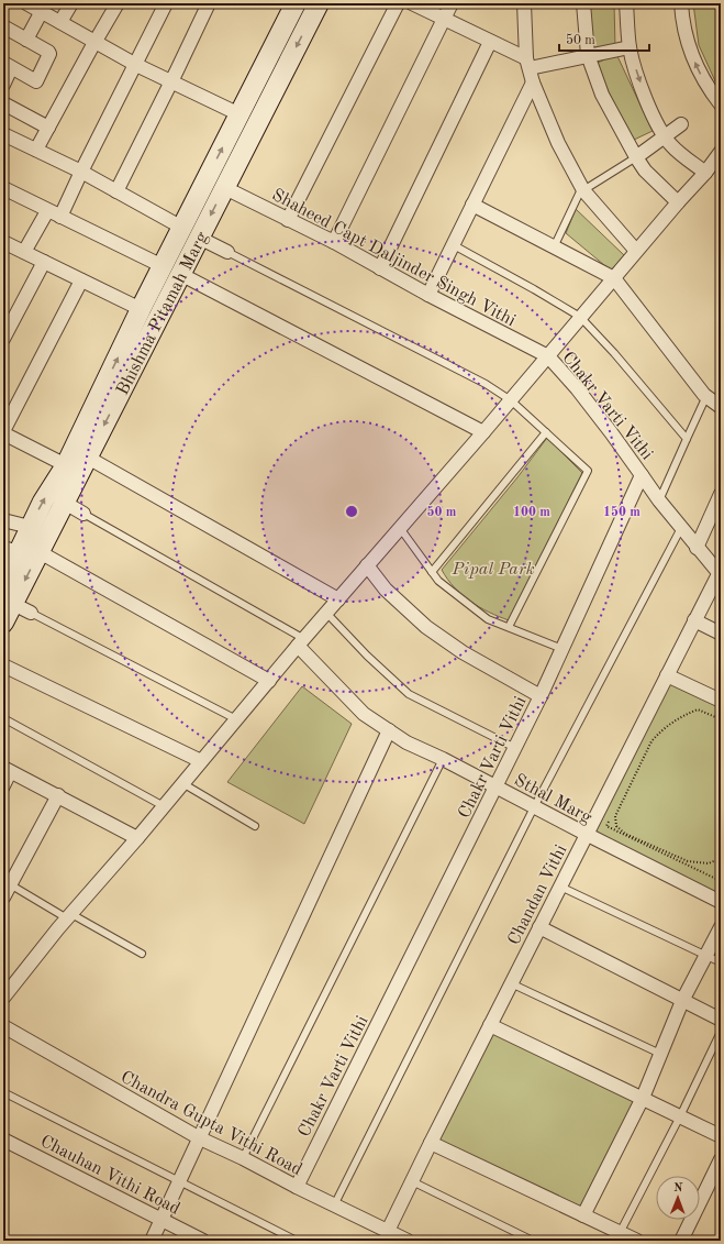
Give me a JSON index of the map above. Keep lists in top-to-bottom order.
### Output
{
  "streets": {
    "main road": ["Bhishma Pitamah Marg"],
    "street": [
      "Shaheed Capt Daljinder Singh Vithi",
      "Chakr Varti Vithi",
      "Sthal Marg",
      "Chandan Vithi",
      "Chandra Gupta Vithi Road",
      "Chauhan Vithi Road"
    ]
  },
  "crossings": [
    ["Shaheed Capt Daljinder Singh Vithi", "Bhishma Pitamah Marg"],
    ["Shaheed Capt Daljinder Singh Vithi", "Chakr Varti Vithi"],
    ["Chakr Varti Vithi", "Sthal Marg"],
    ["Chakr Varti Vithi", "Chandra Gupta Vithi Road"],
    ["Sthal Marg", "Chandan Vithi"],
    ["Chandan Vithi", "Chandra Gupta Vithi Road"]
  ],
  "parks": ["Pipal Park"],
  "scale_bar": "50 m",
  "north": "top",
  "rings": ["50 m", "100 m", "150 m"]
}
